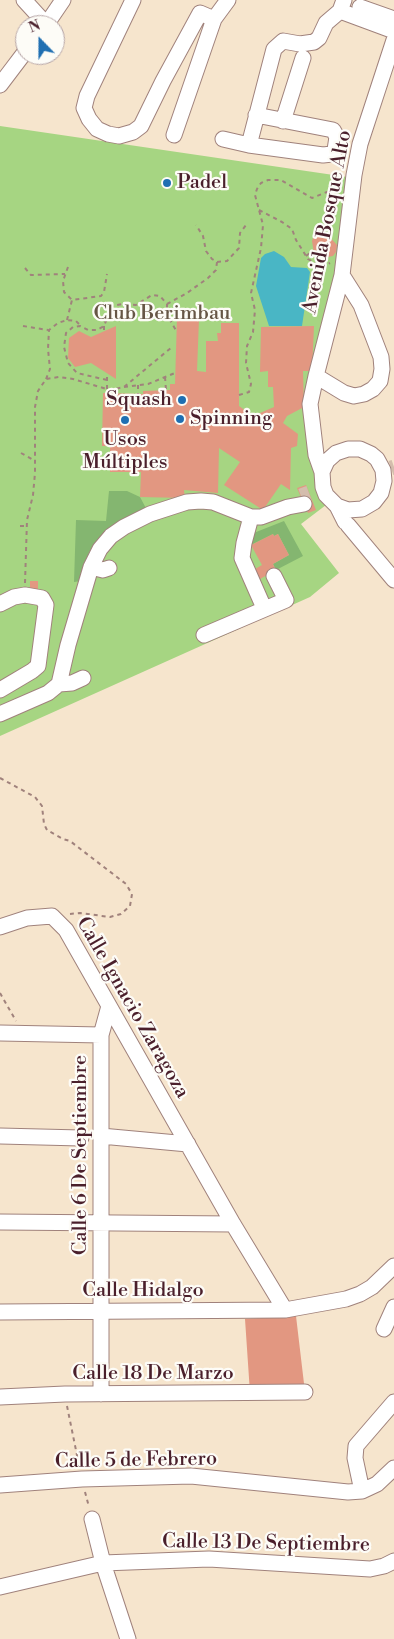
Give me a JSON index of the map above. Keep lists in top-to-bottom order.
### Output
{
  "streets": {
    "street": [
      "Avenida Bosque Alto",
      "Calle Ignacio Zaragoza",
      "Calle 6 De Septiembre",
      "Calle Hidalgo",
      "Calle 18 De Marzo",
      "Calle 5 de Febrero",
      "Calle 13 De Septiembre"
    ]
  },
  "crossings": [
    ["Calle Ignacio Zaragoza", "Calle 6 De Septiembre"],
    ["Calle Ignacio Zaragoza", "Calle Hidalgo"],
    ["Calle 6 De Septiembre", "Calle Hidalgo"],
    ["Calle 6 De Septiembre", "Calle 18 De Marzo"]
  ],
  "parks": ["Club Berimbau"],
  "places": [
    "Padel",
    "Squash",
    "Spinning",
    "Usos Múltiples"
  ],
  "north": "top"
}
